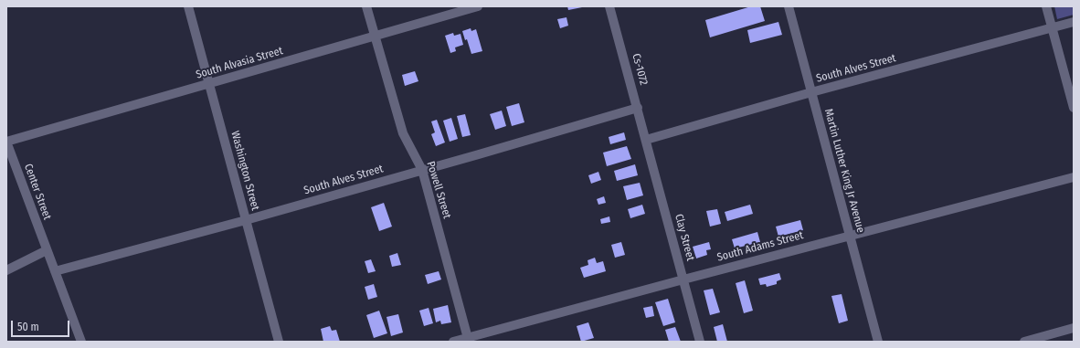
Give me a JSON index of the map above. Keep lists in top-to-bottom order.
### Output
{
  "streets": {
    "street": [
      "South Alvasia Street",
      "South Alves Street",
      "Cs-1072",
      "Washington Street",
      "Martin Luther King Jr Avenue",
      "Powell Street",
      "Center Street",
      "Clay Street",
      "South Adams Street"
    ]
  },
  "crossings": [
    ["South Alvasia Street", "Washington Street"],
    ["South Alvasia Street", "Powell Street"],
    ["South Alvasia Street", "Center Street"],
    ["South Alves Street", "Cs-1072"],
    ["South Alves Street", "Washington Street"],
    ["South Alves Street", "Martin Luther King Jr Avenue"],
    ["South Alves Street", "Powell Street"],
    ["South Alves Street", "Center Street"],
    ["South Alves Street", "Clay Street"],
    ["Cs-1072", "Clay Street"],
    ["Martin Luther King Jr Avenue", "South Adams Street"],
    ["Powell Street", "South Adams Street"],
    ["Clay Street", "South Adams Street"]
  ],
  "scale_bar": "50 m"
}
